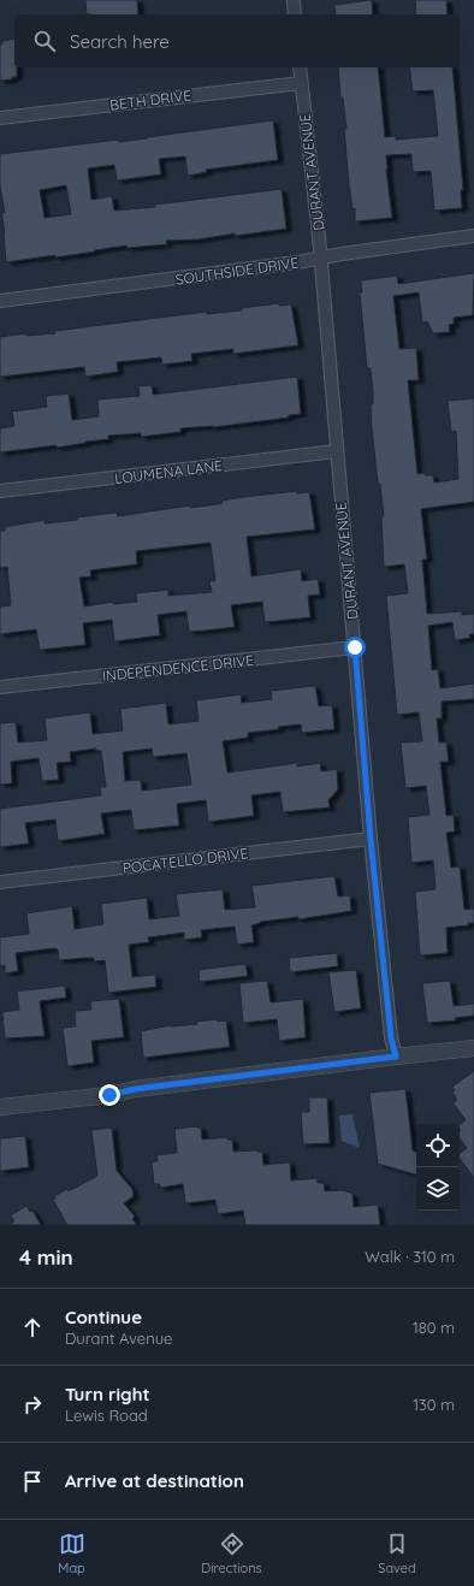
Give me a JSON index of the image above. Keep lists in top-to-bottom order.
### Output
{
  "streets": {
    "street": [
      "BETH DRIVE",
      "DURANT AVENUE",
      "SOUTHSIDE DRIVE",
      "LOUMENA LANE",
      "INDEPENDENCE DRIVE",
      "POCATELLO DRIVE"
    ]
  },
  "crossings": [
    ["BETH DRIVE", "DURANT AVENUE"],
    ["DURANT AVENUE", "SOUTHSIDE DRIVE"],
    ["DURANT AVENUE", "LOUMENA LANE"],
    ["DURANT AVENUE", "INDEPENDENCE DRIVE"],
    ["DURANT AVENUE", "POCATELLO DRIVE"]
  ],
  "page": {
    "search": "Search here",
    "heading": ["4 min", "Walk · 310 m"],
    "list": [
      ["Continue", "Durant Avenue", "180 m"],
      ["Turn right", "Lewis Road", "130 m"],
      "Arrive at destination"
    ],
    "nav": ["Map", "Directions", "Saved"]
  }
}
